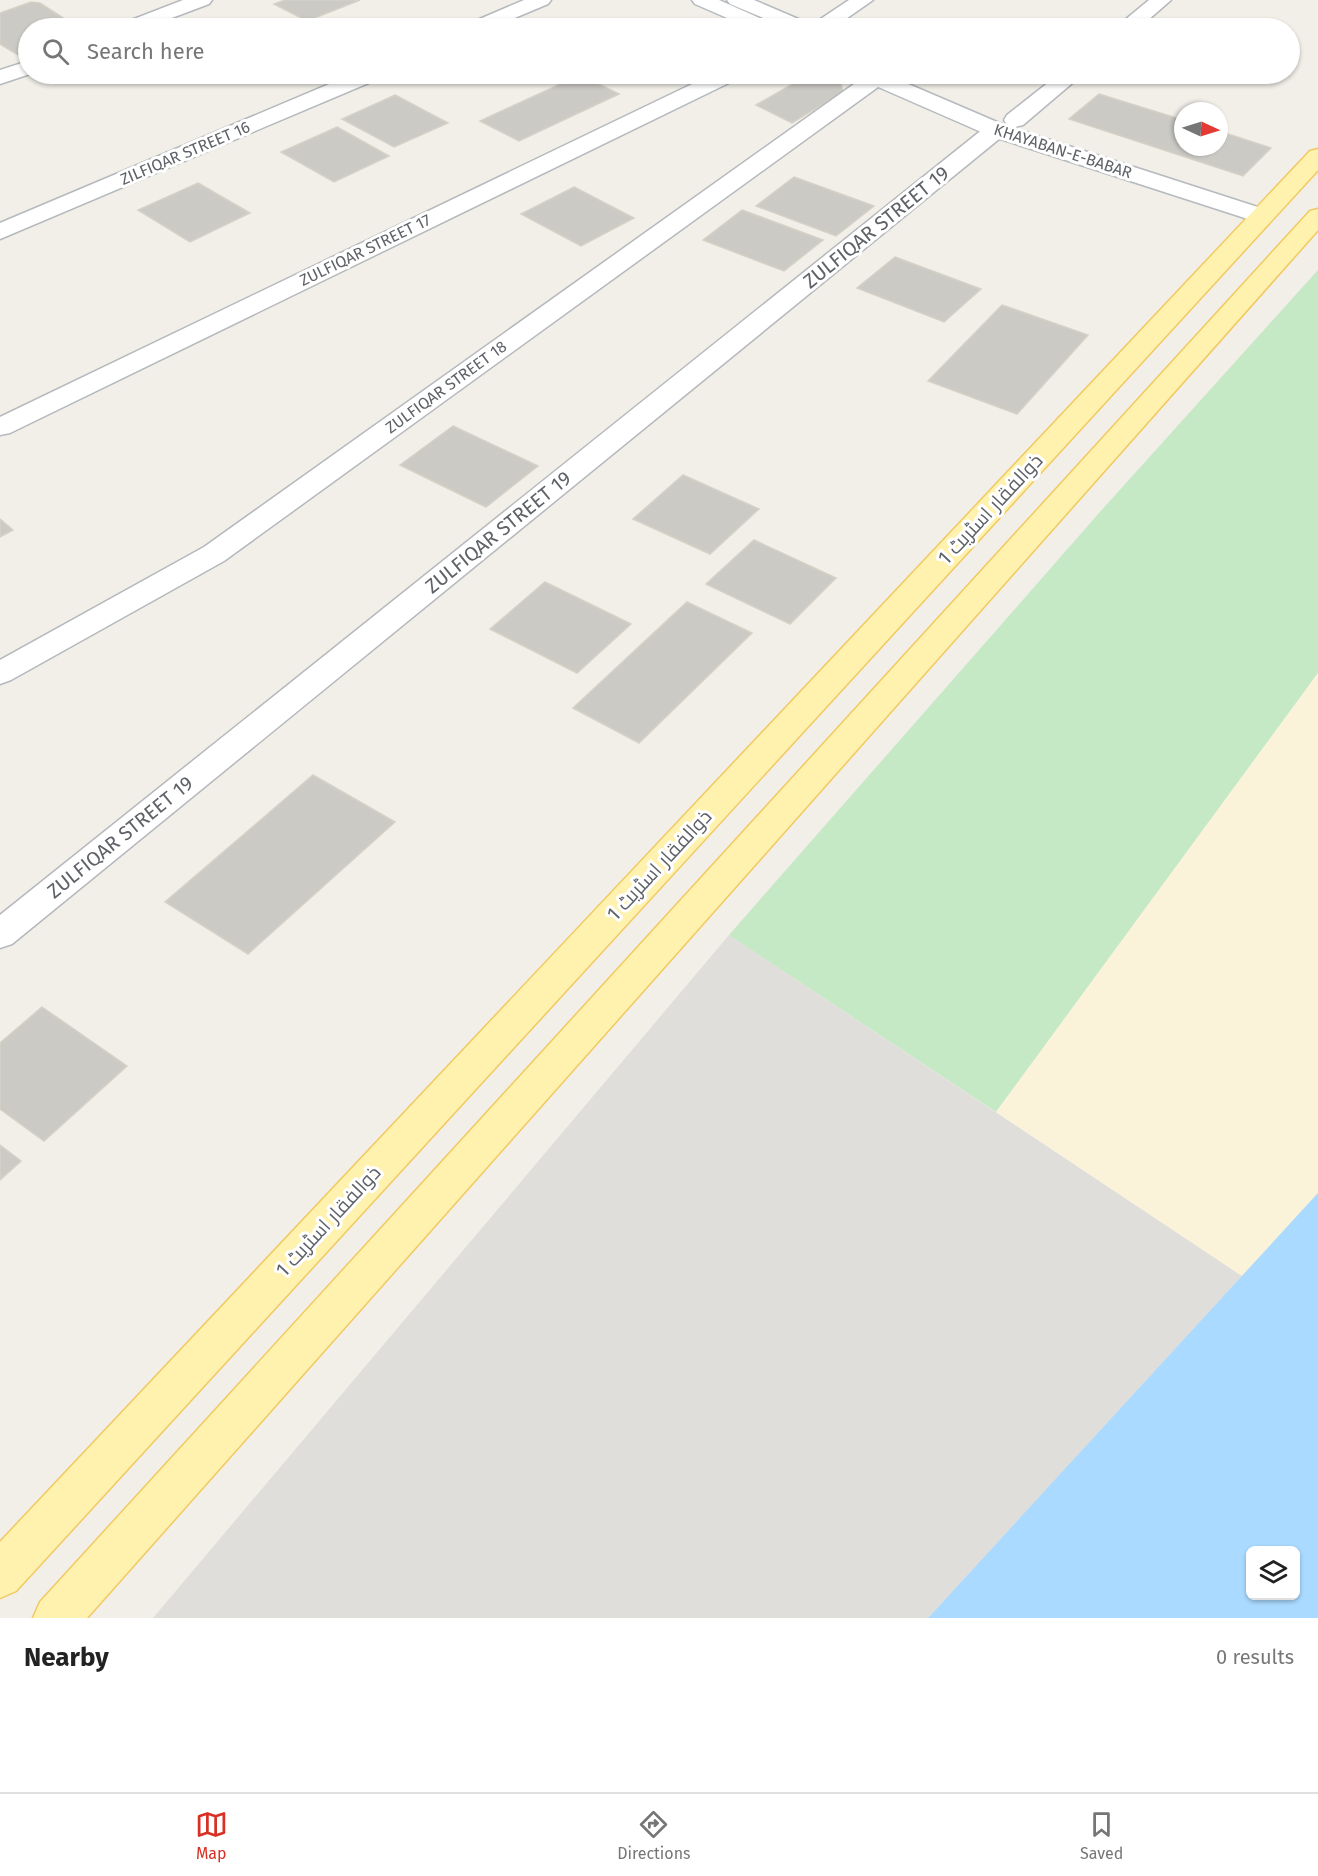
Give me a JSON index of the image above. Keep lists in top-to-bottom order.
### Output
{
  "streets": {
    "main road": ["ذوالفقار اسٹریٹ 1"],
    "street": [
      "KHAYABAN-E-BABAR",
      "ZILFIQAR STREET 16",
      "ZULFIQAR STREET 19",
      "ZULFIQAR STREET 17",
      "ZULFIQAR STREET 18"
    ]
  },
  "crossings": [
    ["KHAYABAN-E-BABAR", "ZULFIQAR STREET 19"],
    ["KHAYABAN-E-BABAR", "ذوالفقار اسٹریٹ 1"]
  ],
  "north": "right",
  "page": {
    "search": "Search here",
    "heading": ["Nearby", "0 results"],
    "nav": ["Map", "Directions", "Saved"]
  }
}
